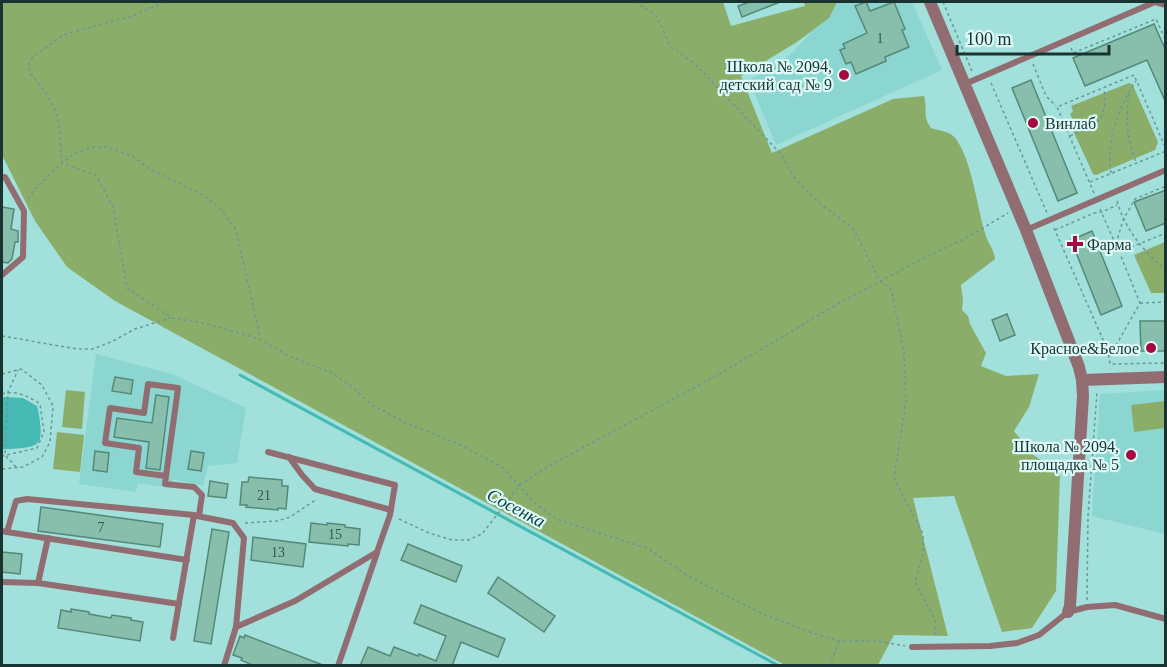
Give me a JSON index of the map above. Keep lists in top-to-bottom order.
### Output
{
  "water": ["Сосенка"],
  "places": {
    "other": [
      "Школа № 2094, детский сад № 9",
      "Винлаб",
      "Красное&Белое",
      "Школа № 2094, площадка № 5"
    ],
    "health": ["Фарма"]
  },
  "house_numbers": [
    "1",
    "21",
    "7",
    "15",
    "13"
  ],
  "scale_bar": "100 m"
}
